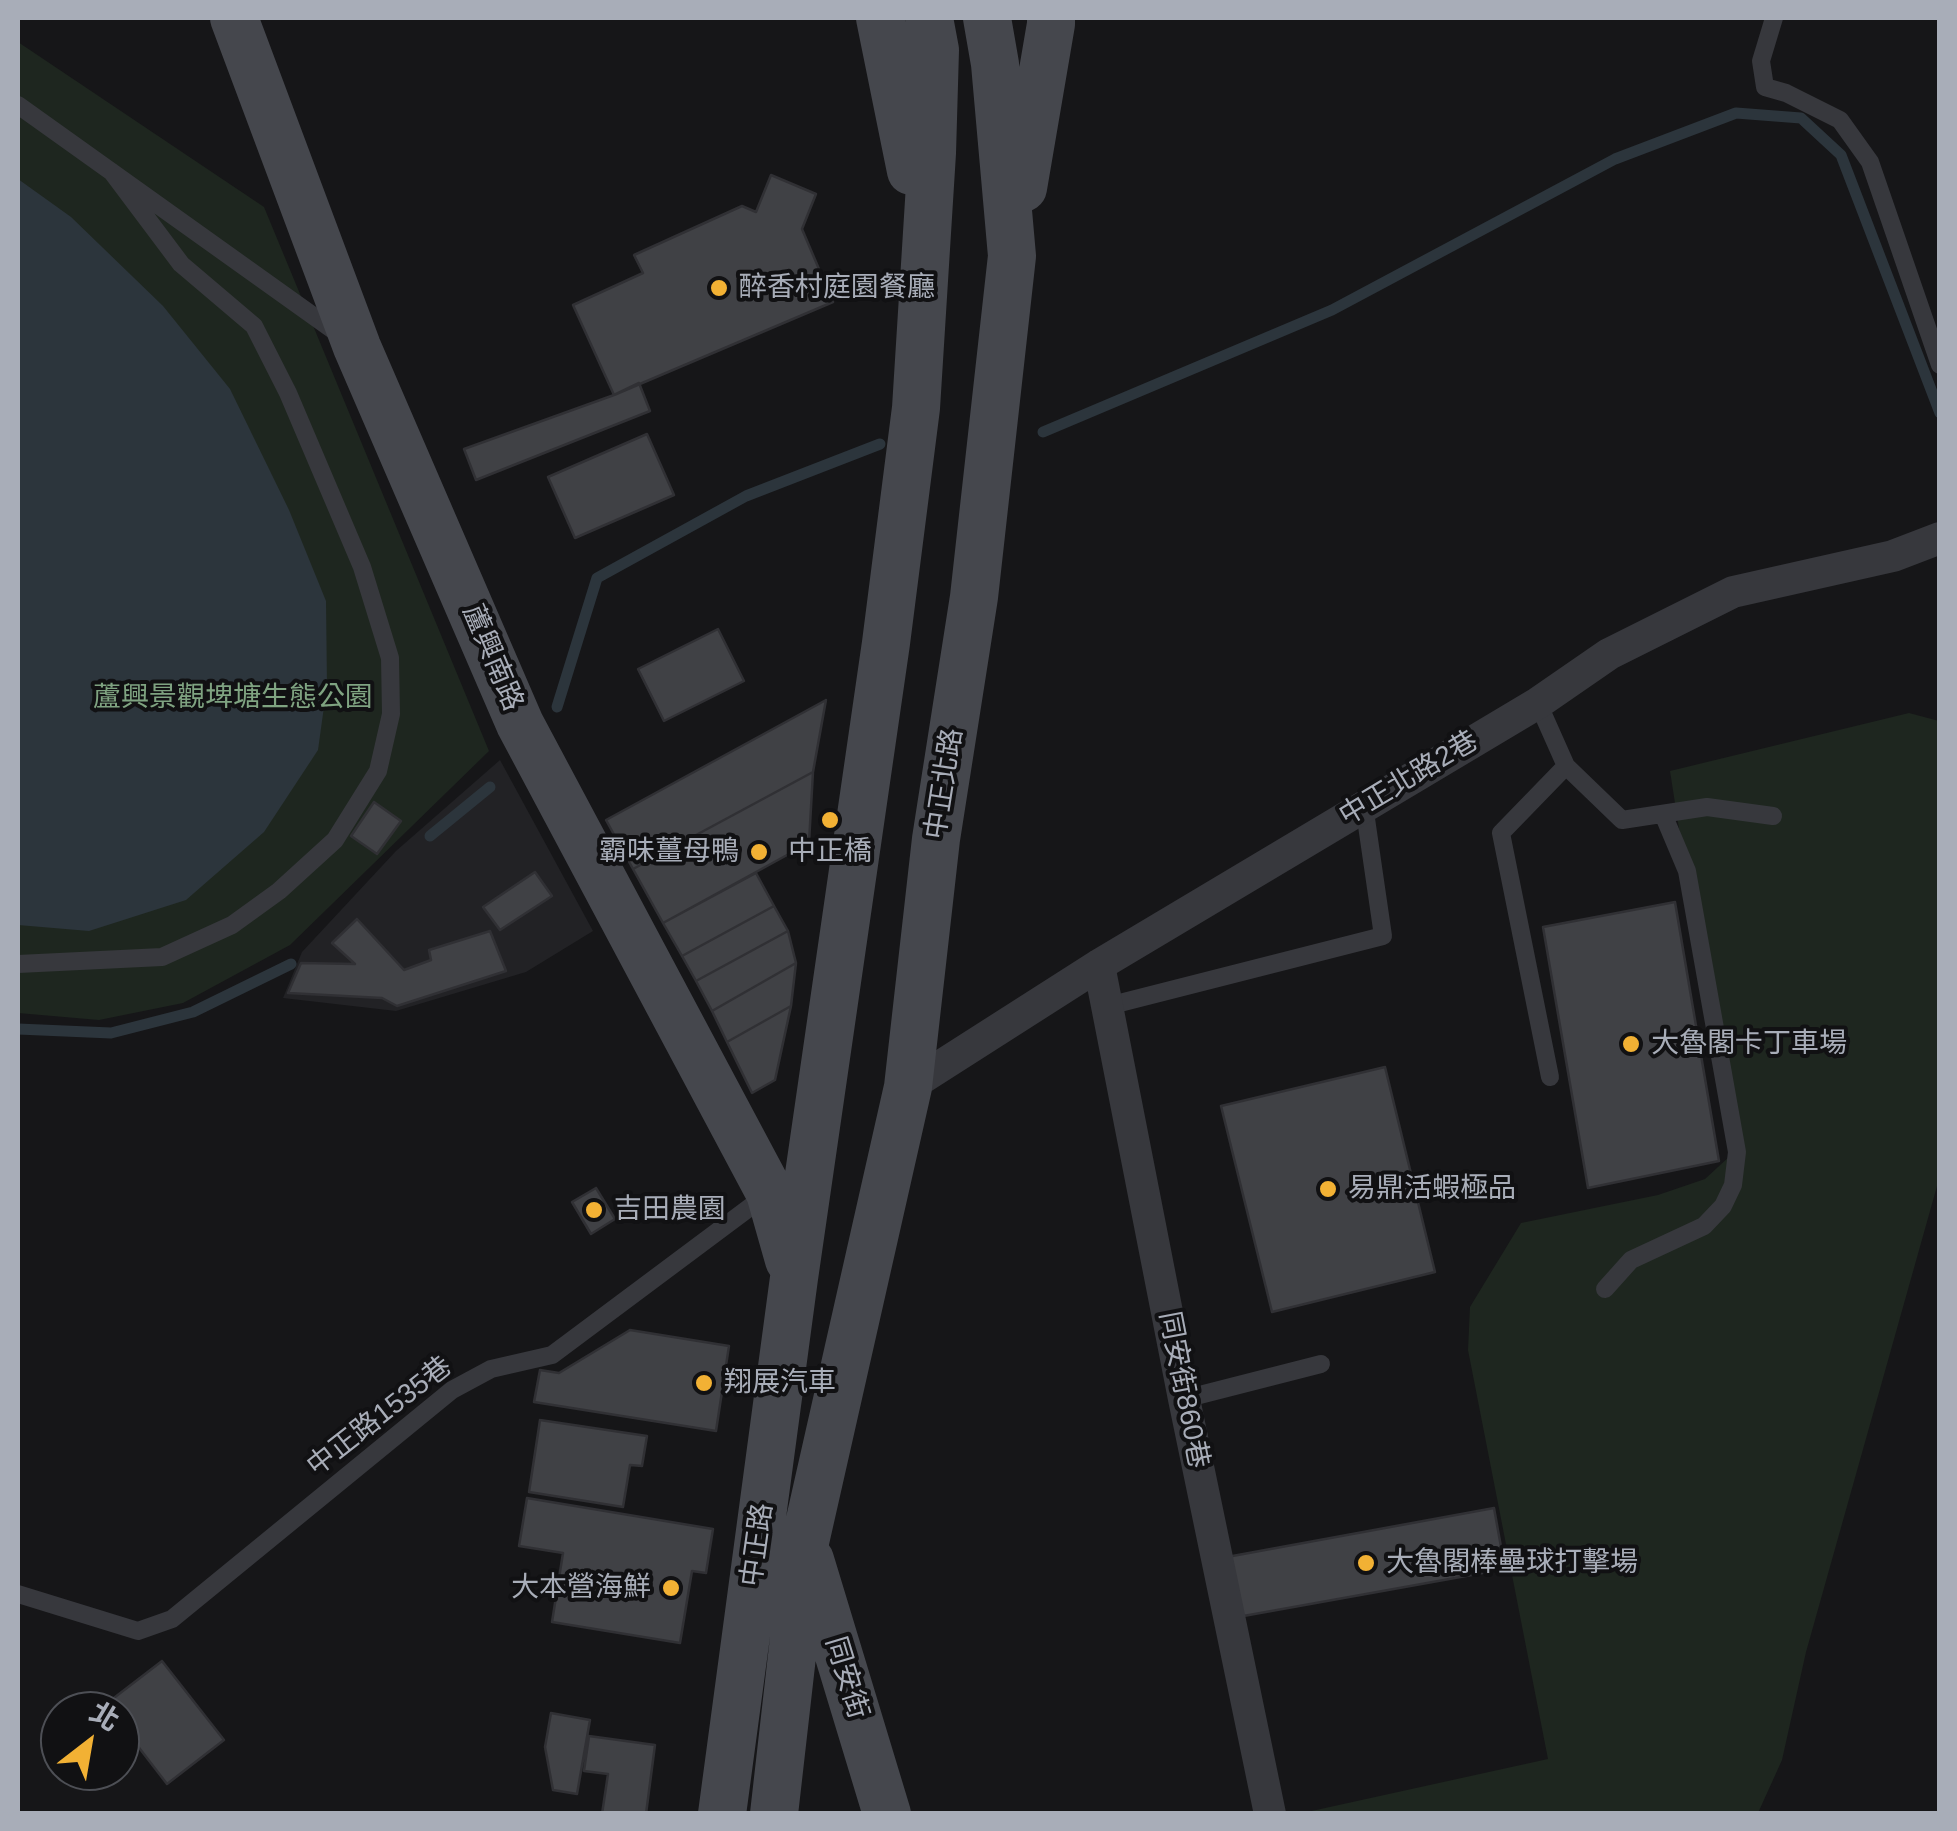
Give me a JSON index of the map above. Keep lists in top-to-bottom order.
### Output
{
  "streets": {
    "street": [
      "蘆興南路",
      "中正北路2巷",
      "中正北路",
      "同安街860巷",
      "中正路",
      "同安街"
    ],
    "lane": ["中正路1535巷"]
  },
  "crossings": [
    ["蘆興南路", "中正路1535巷"],
    ["蘆興南路", "中正路"],
    ["中正北路2巷", "中正北路"],
    ["中正北路2巷", "同安街860巷"],
    ["中正北路", "中正路"],
    ["中正北路", "同安街"],
    ["中正路", "同安街"]
  ],
  "parks": ["蘆興景觀埤塘生態公園"],
  "places": [
    "醉香村庭園餐廳",
    "中正橋",
    "霸味薑母鴨",
    "大魯閣卡丁車場",
    "易鼎活蝦極品",
    "吉田農園",
    "翔展汽車",
    "大魯閣棒壘球打擊場",
    "大本營海鮮"
  ],
  "north": "top right"
}
